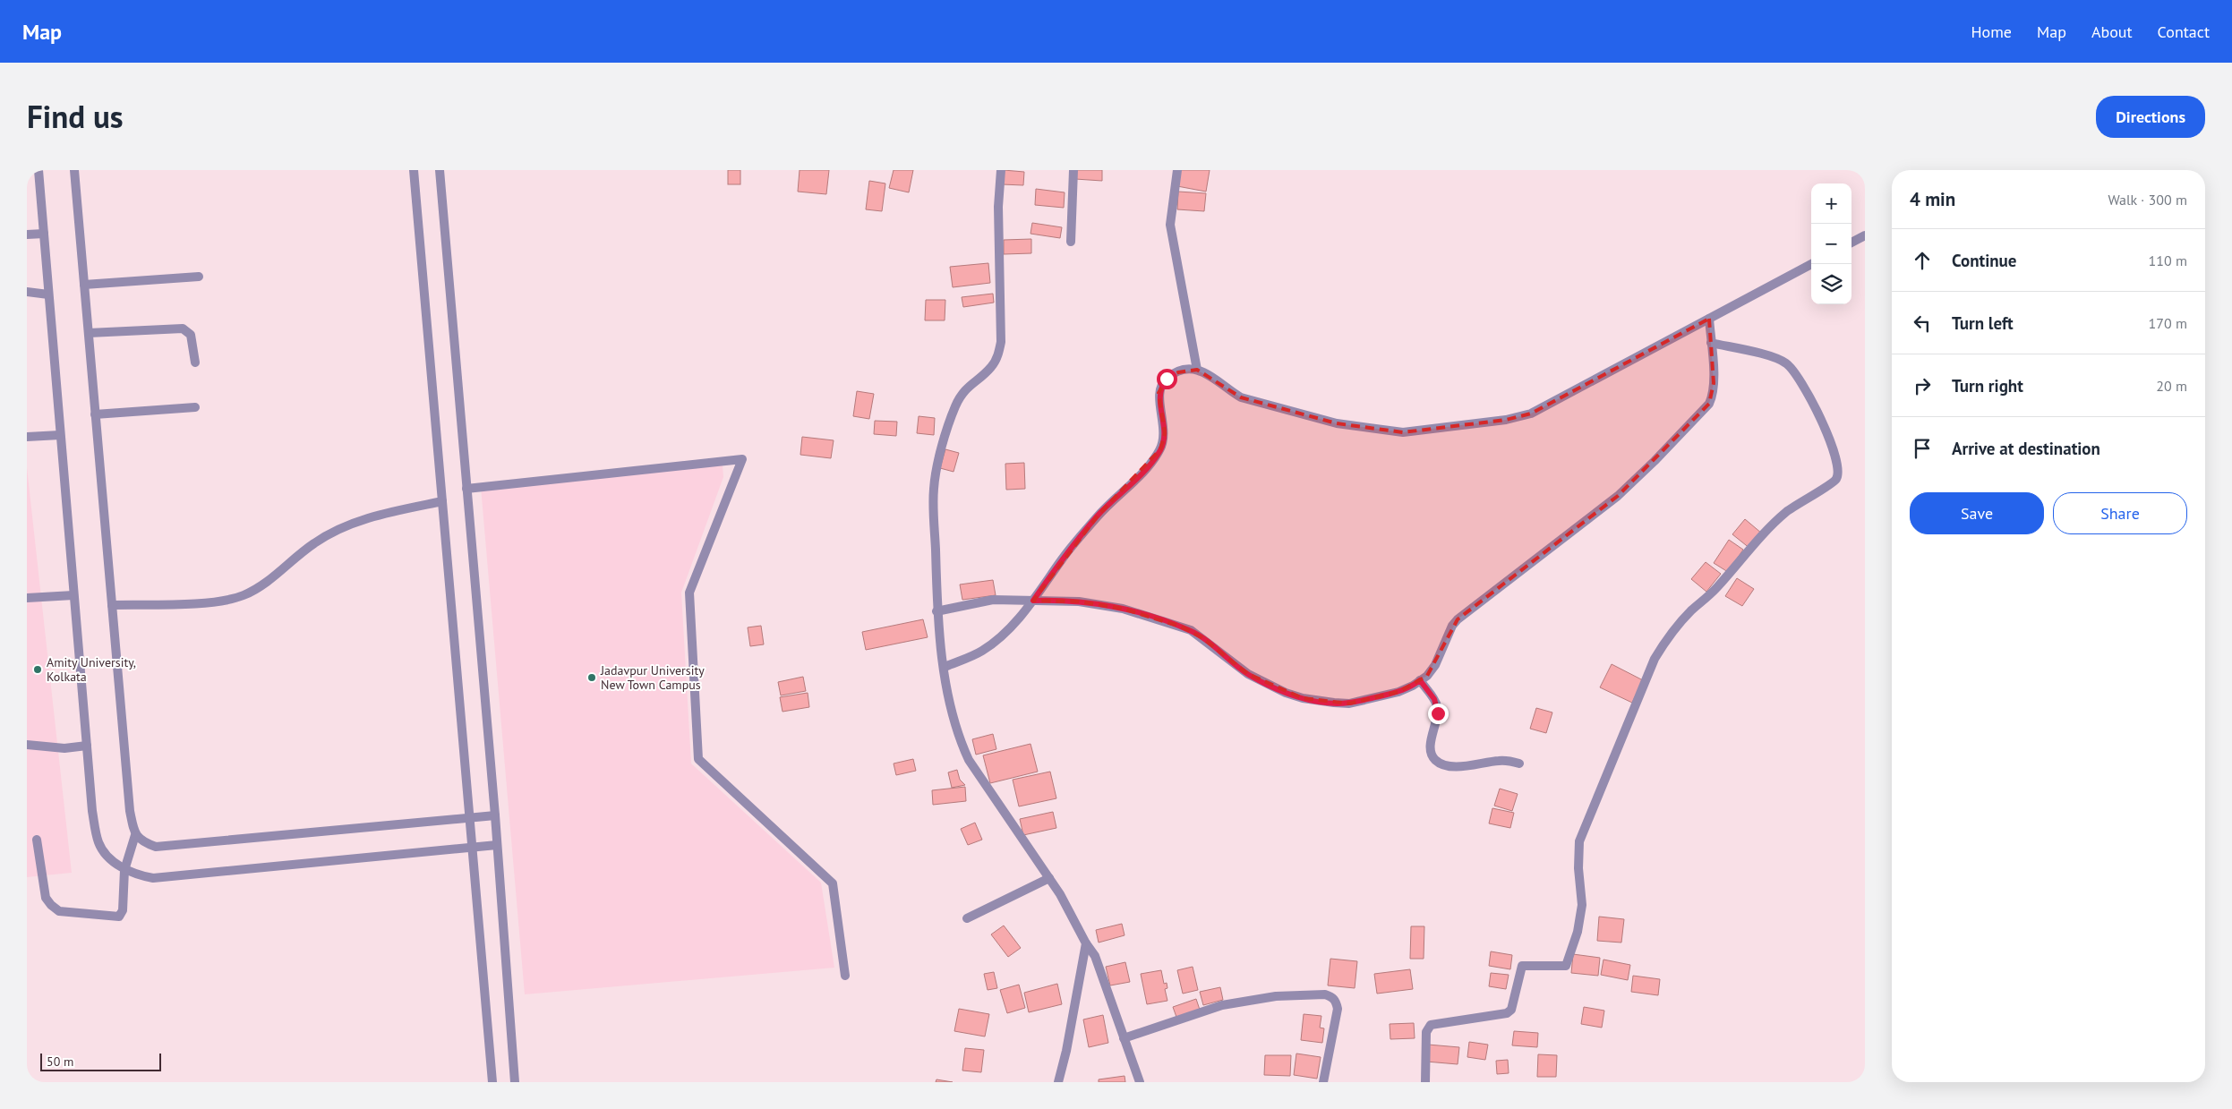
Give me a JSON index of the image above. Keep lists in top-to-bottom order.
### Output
{
  "places": ["Amity University, Kolkata", "Jadavpur University New Town Campus"],
  "scale_bar": "50 m",
  "page": {
    "header": "Map",
    "nav": [
      "Home",
      "Map",
      "About",
      "Contact"
    ],
    "title": "Find us",
    "buttons": [
      "Directions",
      ["Save", "Share"]
    ],
    "heading": ["4 min", "Walk · 300 m"],
    "map_buttons": ["+", "−"],
    "list": [
      ["Continue", "110 m"],
      ["Turn left", "170 m"],
      ["Turn right", "20 m"],
      "Arrive at destination"
    ],
    "scale": "50 m"
  }
}
